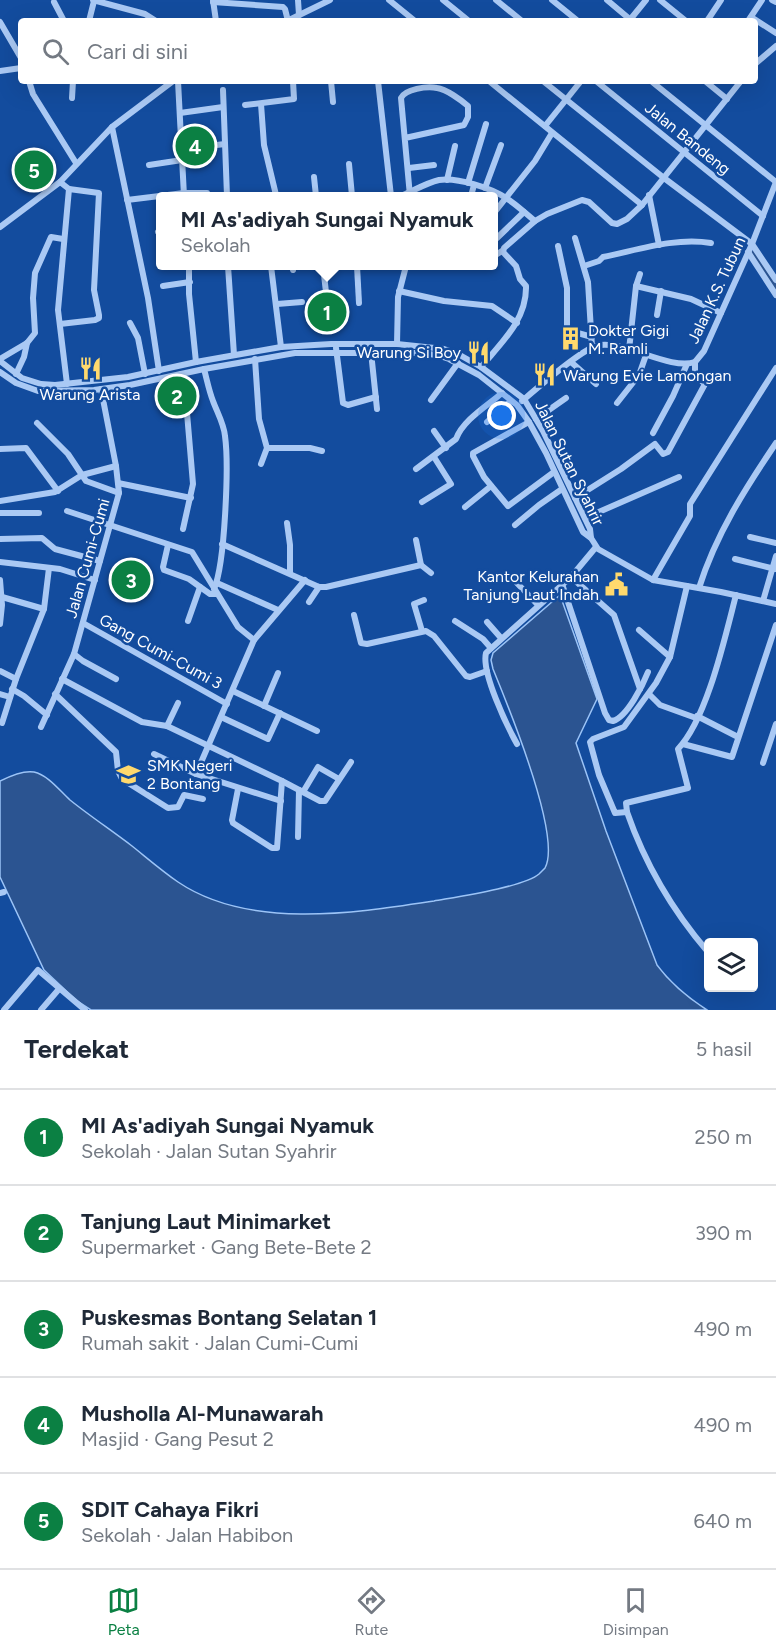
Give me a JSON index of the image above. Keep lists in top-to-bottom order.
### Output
{
  "streets": {
    "street": [
      "Jalan Bandeng",
      "Jalan K.S. Tubun",
      "Jalan Sutan Syahrir",
      "Jalan Cumi-Cumi",
      "Gang Cumi-Cumi 3"
    ]
  },
  "crossings": [
    ["Jalan Bandeng", "Jalan K.S. Tubun"],
    ["Jalan Sutan Syahrir", "Jalan Cumi-Cumi"],
    ["Jalan Cumi-Cumi", "Gang Cumi-Cumi 3"]
  ],
  "places": {
    "building": ["Dokter Gigi M. Ramli"],
    "restaurant": ["Warung Si Boy", "Warung Arista", "Warung Evie Lamongan"],
    "public building": ["Kantor Kelurahan Tanjung Laut Indah"],
    "school or university": ["SMK Negeri 2 Bontang"]
  },
  "page": {
    "search": "Cari di sini",
    "pins": [
      "4",
      "5",
      "1",
      "2",
      "3"
    ],
    "popup": ["MI As'adiyah Sungai Nyamuk", "Sekolah"],
    "heading": ["Terdekat", "5 hasil"],
    "list": [
      {
        "mark": "1",
        "name": "MI As'adiyah Sungai Nyamuk",
        "note": "Sekolah · Jalan Sutan Syahrir",
        "value": "250 m"
      },
      {
        "mark": "2",
        "name": "Tanjung Laut Minimarket",
        "note": "Supermarket · Gang Bete-Bete 2",
        "value": "390 m"
      },
      {
        "mark": "3",
        "name": "Puskesmas Bontang Selatan 1",
        "note": "Rumah sakit · Jalan Cumi-Cumi",
        "value": "490 m"
      },
      {
        "mark": "4",
        "name": "Musholla Al-Munawarah",
        "note": "Masjid · Gang Pesut 2",
        "value": "490 m"
      },
      {
        "mark": "5",
        "name": "SDIT Cahaya Fikri",
        "note": "Sekolah · Jalan Habibon",
        "value": "640 m"
      }
    ],
    "nav": ["Peta", "Rute", "Disimpan"]
  }
}
